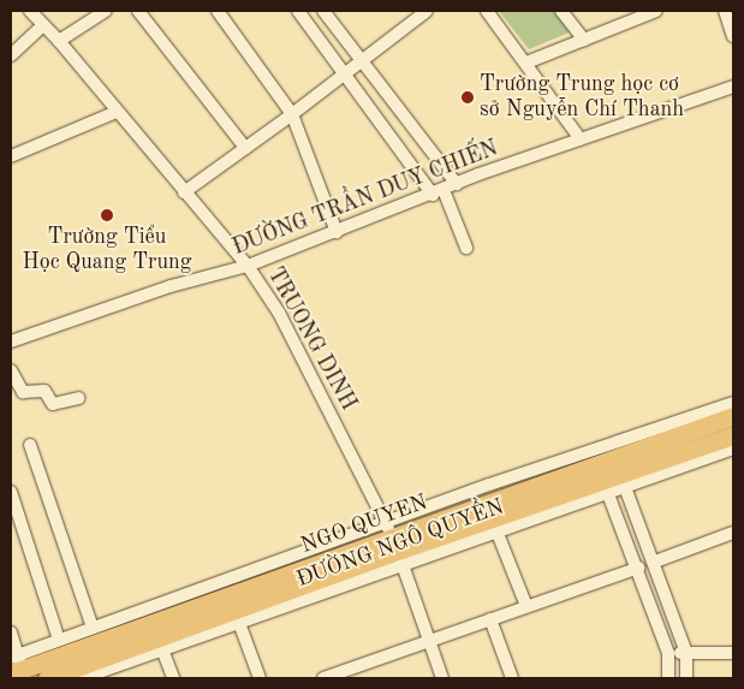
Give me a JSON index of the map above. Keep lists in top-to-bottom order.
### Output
{
  "streets": {
    "highway": ["NGO QUYEN"],
    "street": ["ĐƯỜNG TRẦN DUY CHIẾN", "TRUONG DINH", "ĐƯỜNG NGÔ QUYỀN"]
  },
  "crossings": [
    ["ĐƯỜNG TRẦN DUY CHIẾN", "TRUONG DINH"],
    ["TRUONG DINH", "NGO QUYEN"],
    ["TRUONG DINH", "ĐƯỜNG NGÔ QUYỀN"],
    ["NGO QUYEN", "ĐƯỜNG NGÔ QUYỀN"]
  ],
  "places": ["Trường Trung học cơ sở Nguyễn Chí Thanh", "Trường Tiểu Học Quang Trung"]
}
